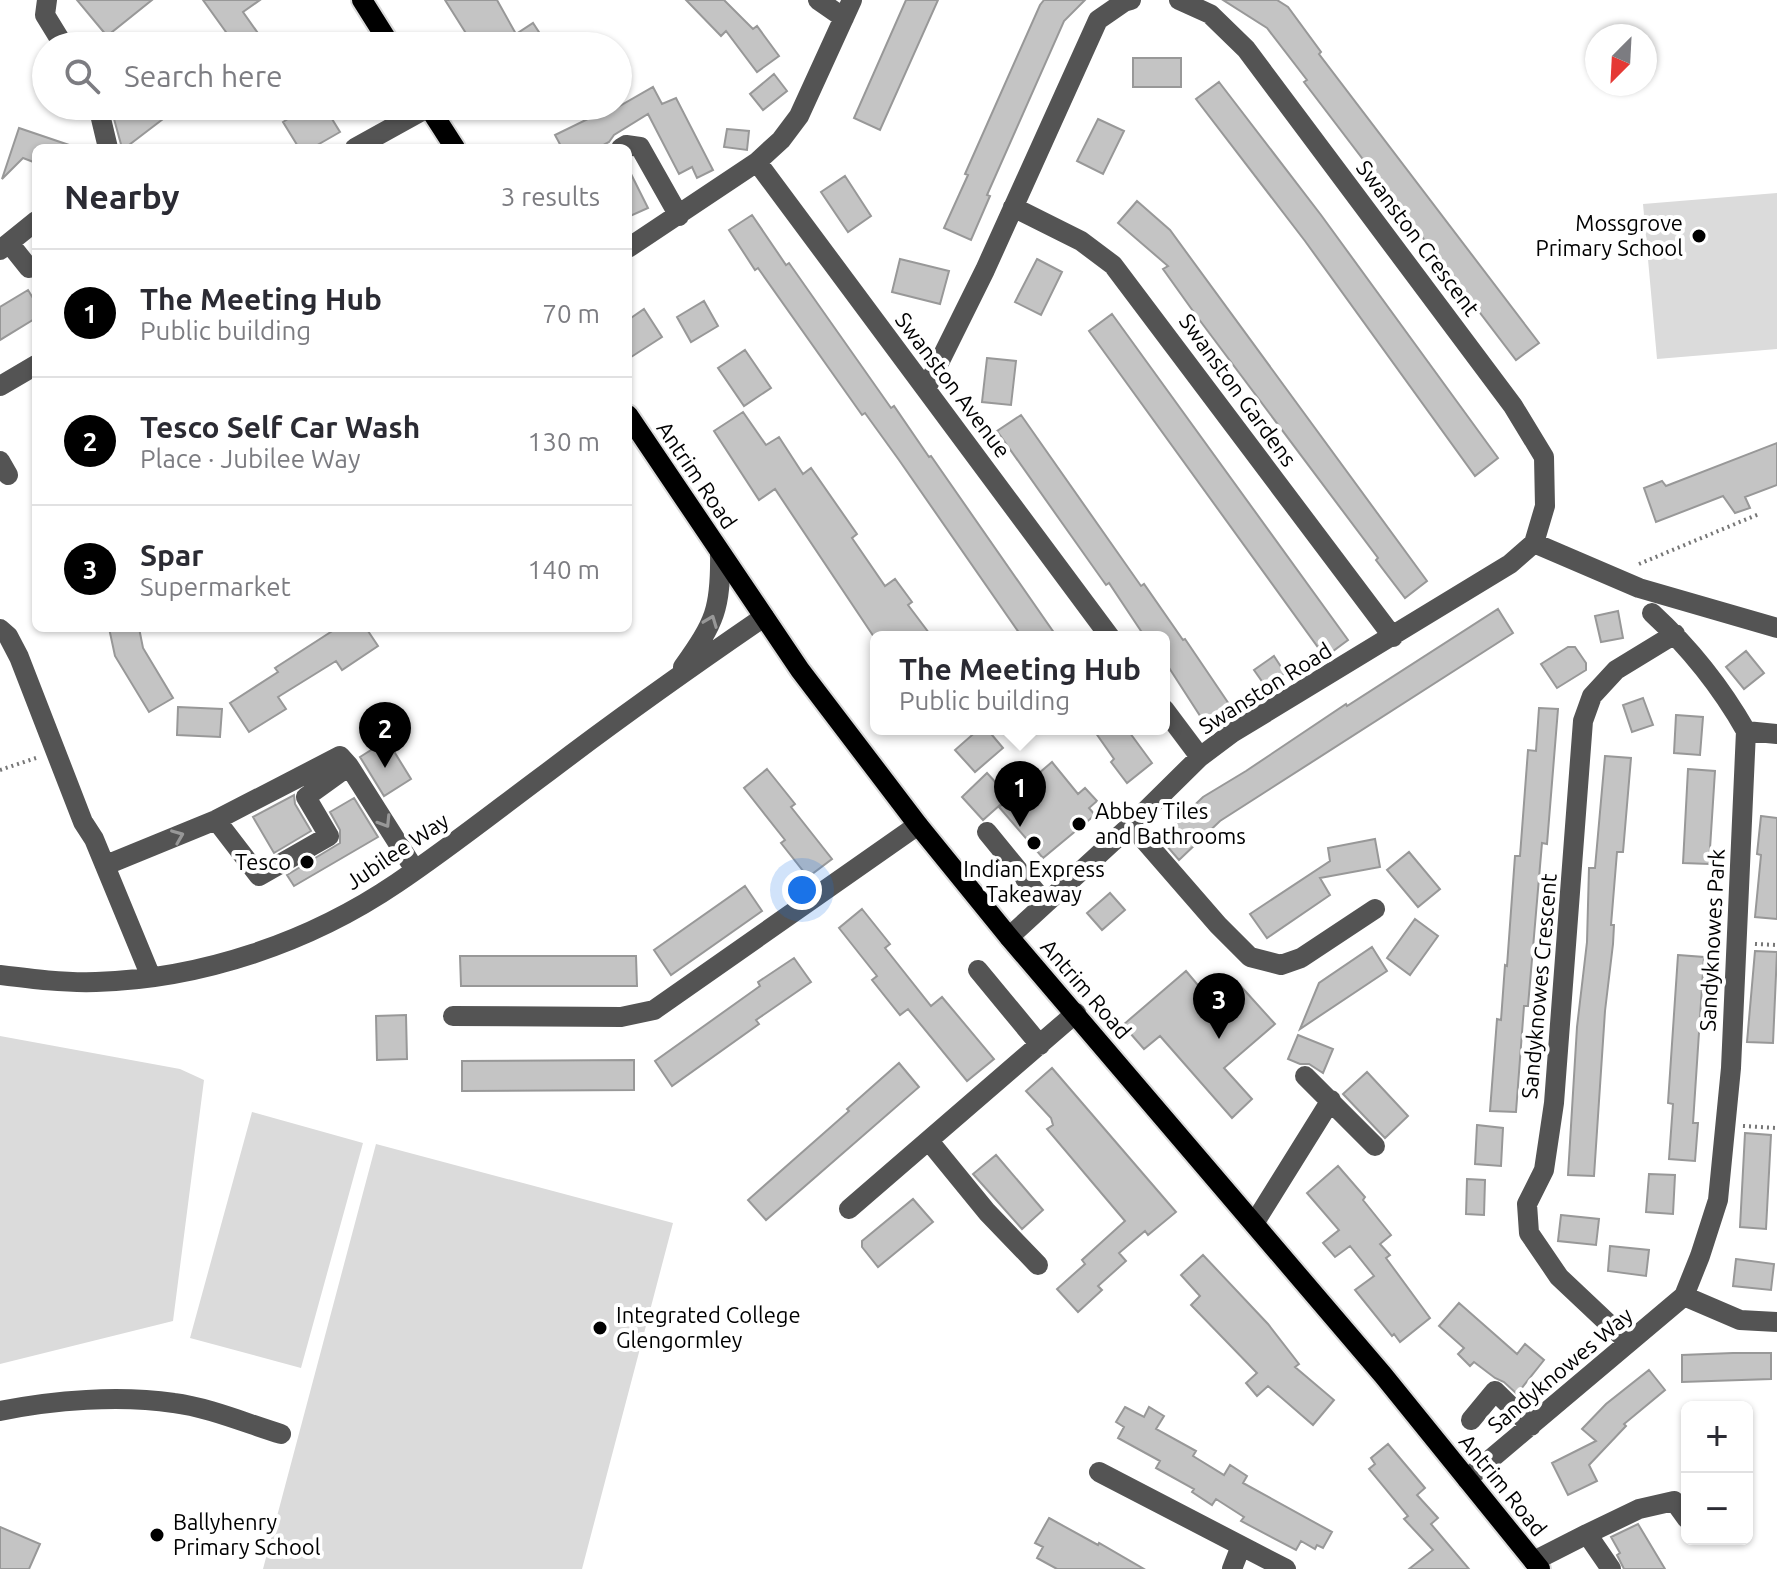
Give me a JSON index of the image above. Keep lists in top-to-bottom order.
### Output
{
  "streets": {
    "main road": ["Antrim Road"],
    "street": [
      "Swanston Crescent",
      "Swanston Avenue",
      "Swanston Gardens",
      "Swanston Road",
      "Jubilee Way",
      "Sandyknowes Park",
      "Sandyknowes Crescent",
      "Sandyknowes Way"
    ]
  },
  "crossings": [
    ["Swanston Crescent", "Swanston Road"],
    ["Swanston Gardens", "Swanston Road"],
    ["Antrim Road", "Swanston Road"],
    ["Antrim Road", "Jubilee Way"],
    ["Antrim Road", "Sandyknowes Way"],
    ["Sandyknowes Park", "Sandyknowes Way"],
    ["Sandyknowes Crescent", "Sandyknowes Way"]
  ],
  "places": [
    "Mossgrove Primary School",
    "Abbey Tiles and Bathrooms",
    "Indian Express Takeaway",
    "Tesco",
    "Integrated College Glengormley",
    "Ballyhenry Primary School"
  ],
  "north": "bottom left",
  "page": {
    "search": "Search here",
    "heading": ["Nearby", "3 results"],
    "list": [
      {
        "mark": "1",
        "name": "The Meeting Hub",
        "note": "Public building",
        "value": "70 m"
      },
      {
        "mark": "2",
        "name": "Tesco Self Car Wash",
        "note": "Place · Jubilee Way",
        "value": "130 m"
      },
      {
        "mark": "3",
        "name": "Spar",
        "note": "Supermarket",
        "value": "140 m"
      }
    ],
    "popup": ["The Meeting Hub", "Public building"],
    "pins": ["2", "1", "3"],
    "map_buttons": ["+", "−"]
  }
}
